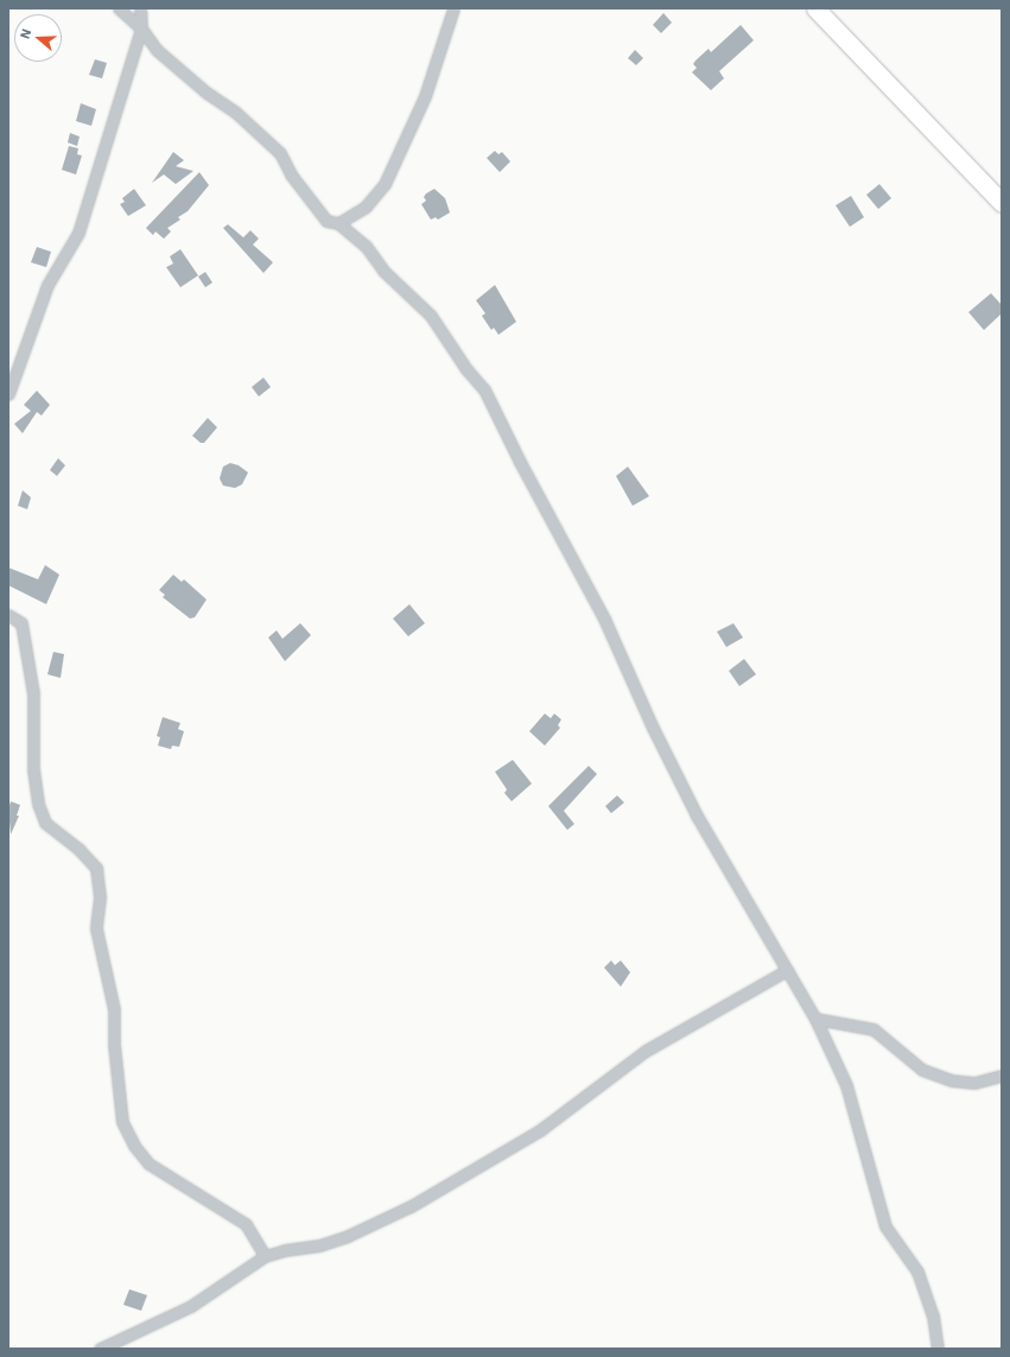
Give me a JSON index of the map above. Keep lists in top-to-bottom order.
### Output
{
  "north": "left"
}
